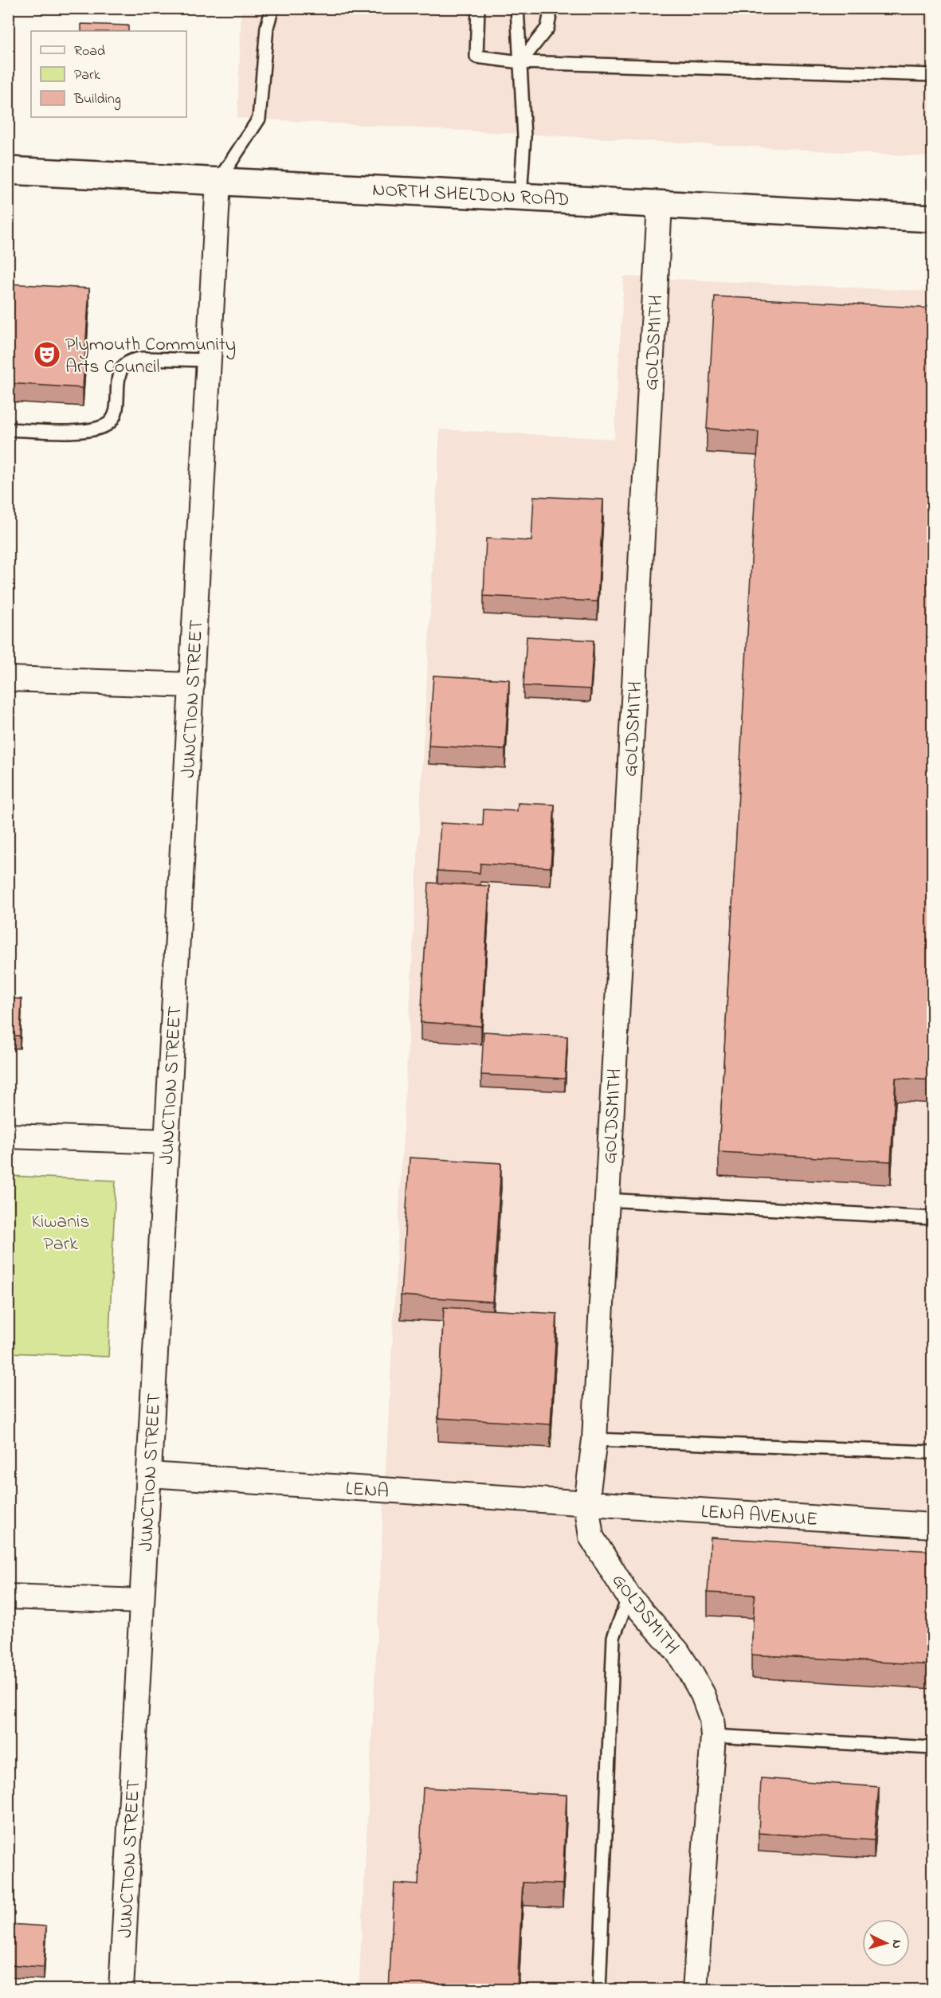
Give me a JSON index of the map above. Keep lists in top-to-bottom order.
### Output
{
  "streets": {
    "main road": ["NORTH SHELDON ROAD"],
    "street": [
      "GOLDSMITH",
      "JUNCTION STREET",
      "LENA",
      "LENA AVENUE"
    ]
  },
  "crossings": [
    ["NORTH SHELDON ROAD", "GOLDSMITH"],
    ["NORTH SHELDON ROAD", "JUNCTION STREET"],
    ["GOLDSMITH", "LENA"],
    ["GOLDSMITH", "LENA AVENUE"],
    ["JUNCTION STREET", "LENA"],
    ["LENA", "LENA AVENUE"]
  ],
  "parks": ["Kiwanis Park"],
  "places": {
    "theatre": ["Plymouth Community Arts Council"]
  },
  "legend": ["Road", "Park", "Building"],
  "north": "right"
}
